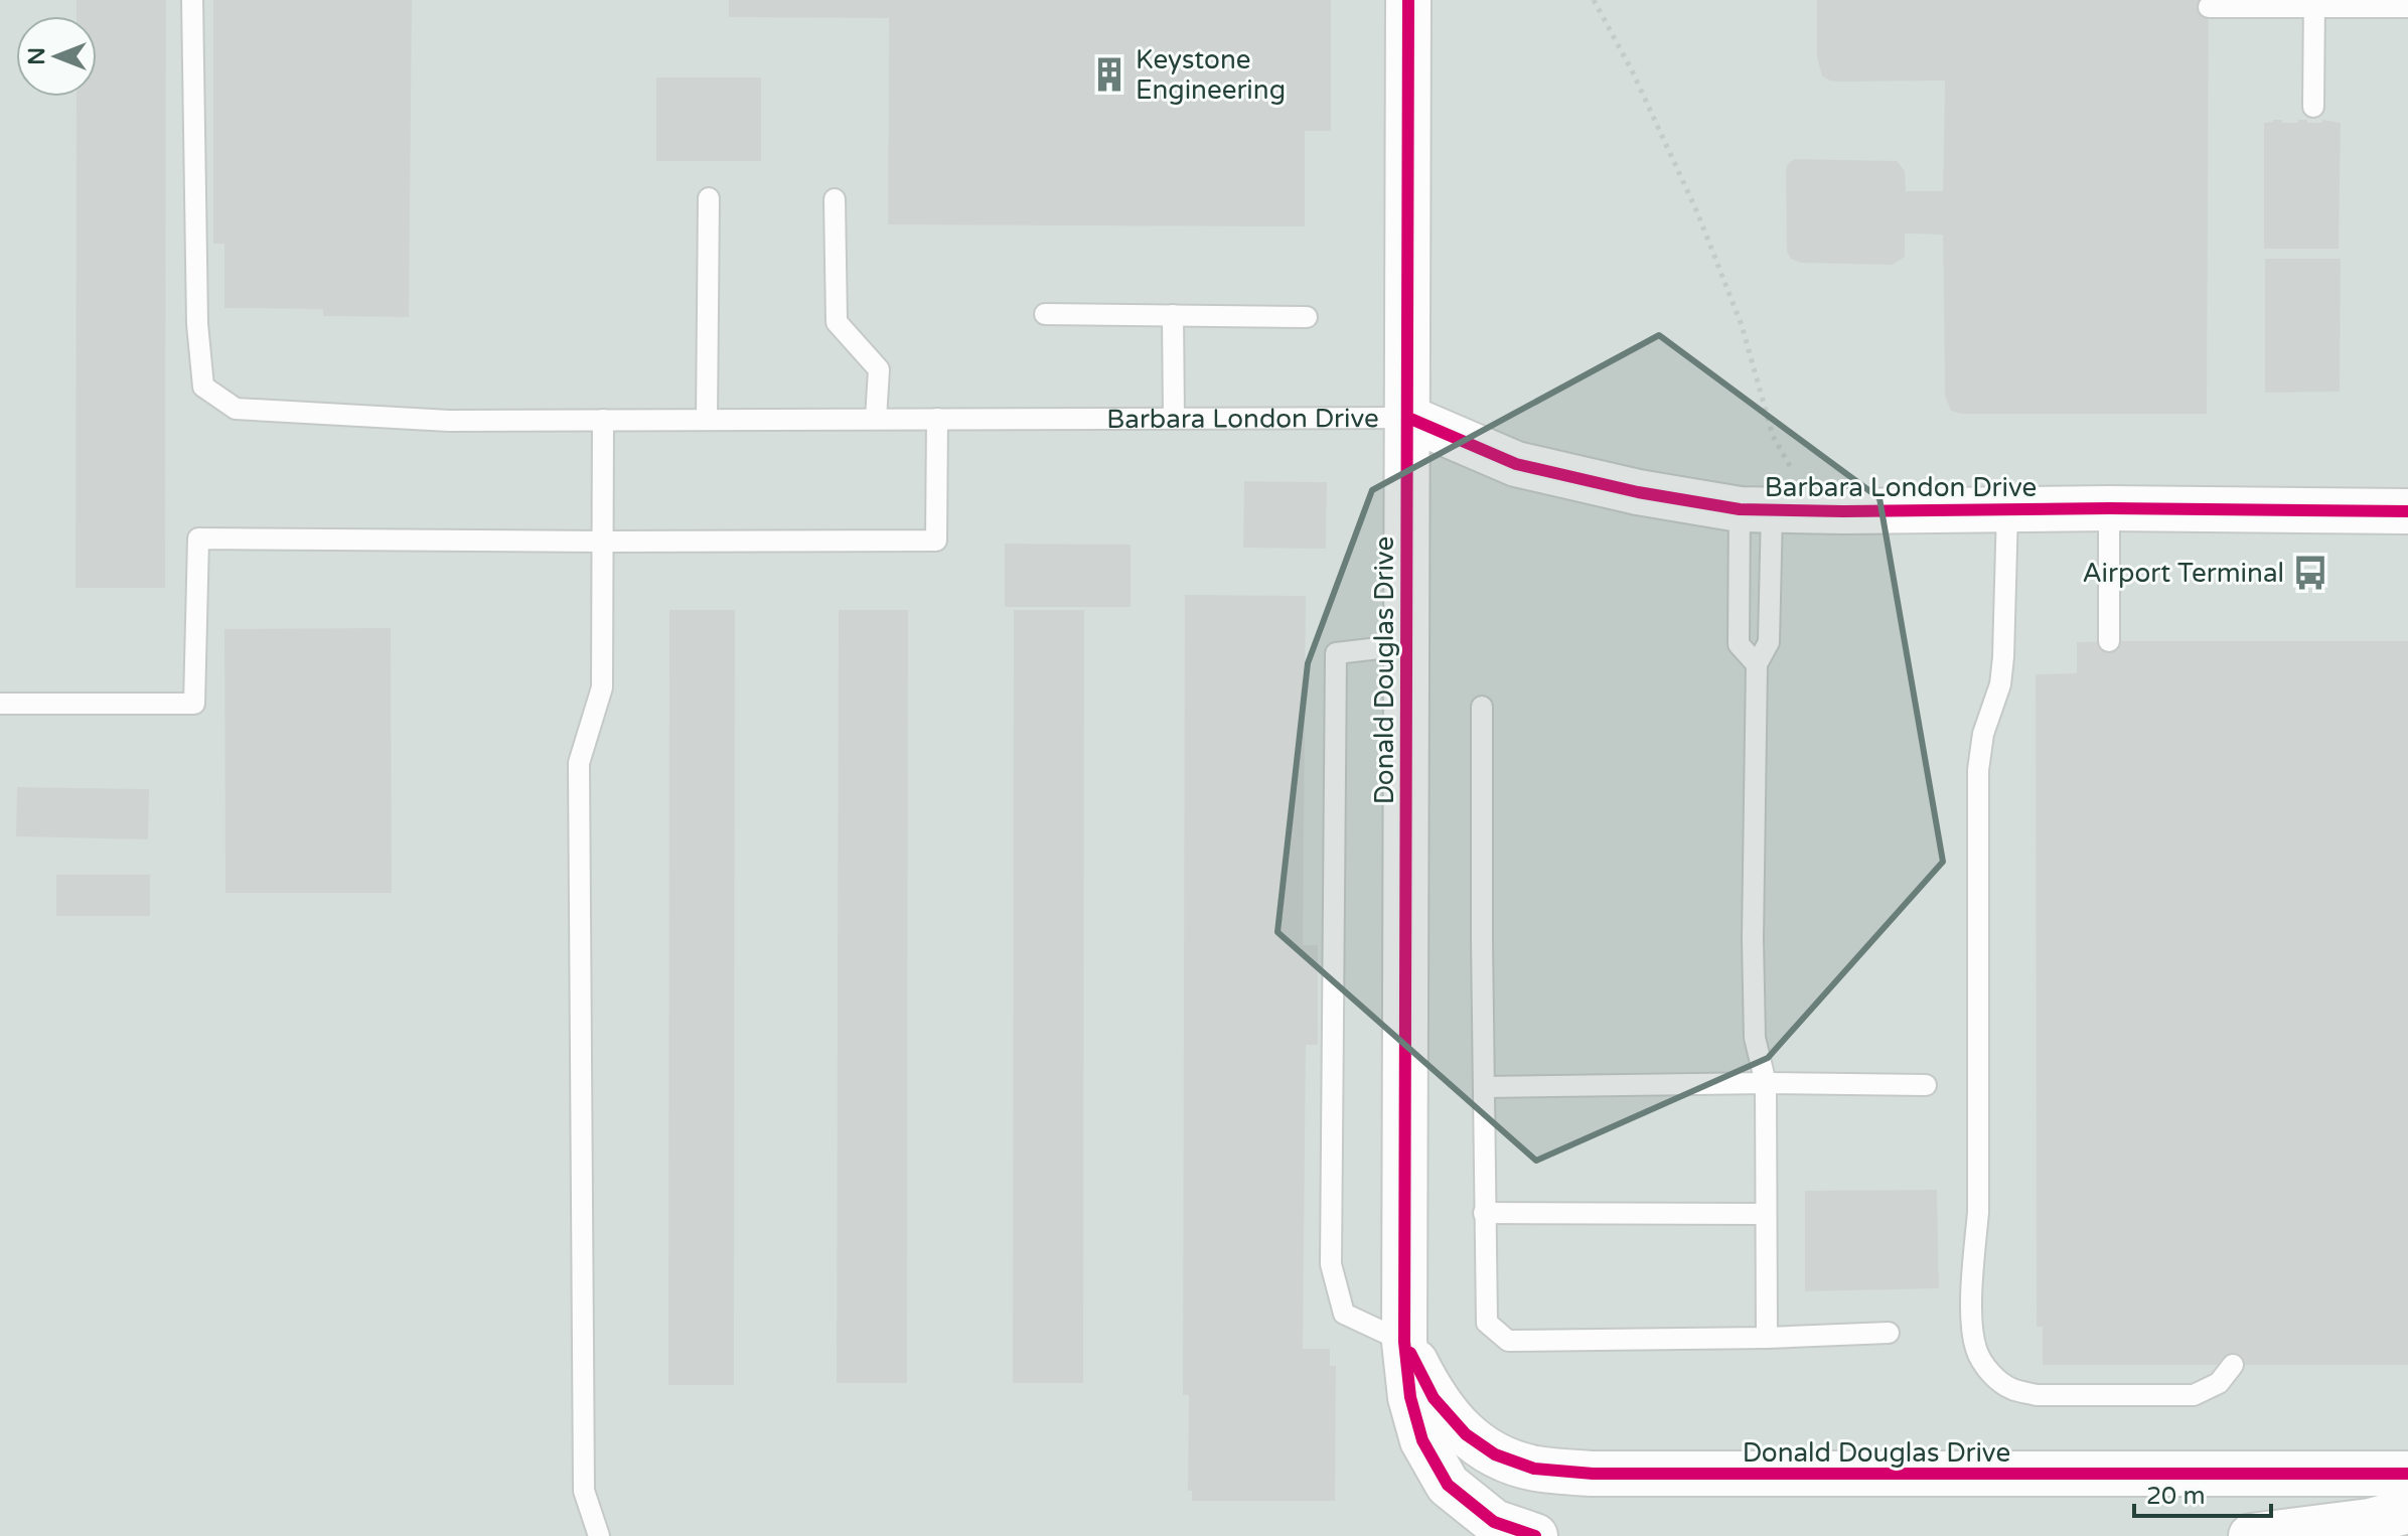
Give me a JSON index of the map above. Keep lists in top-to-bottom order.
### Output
{
  "streets": {
    "street": ["Barbara London Drive", "Donald Douglas Drive"]
  },
  "crossings": [
    ["Barbara London Drive", "Donald Douglas Drive"]
  ],
  "places": {
    "building": ["Keystone Engineering"],
    "bus stop": ["Airport Terminal"]
  },
  "scale_bar": "20 m",
  "north": "left"
}
